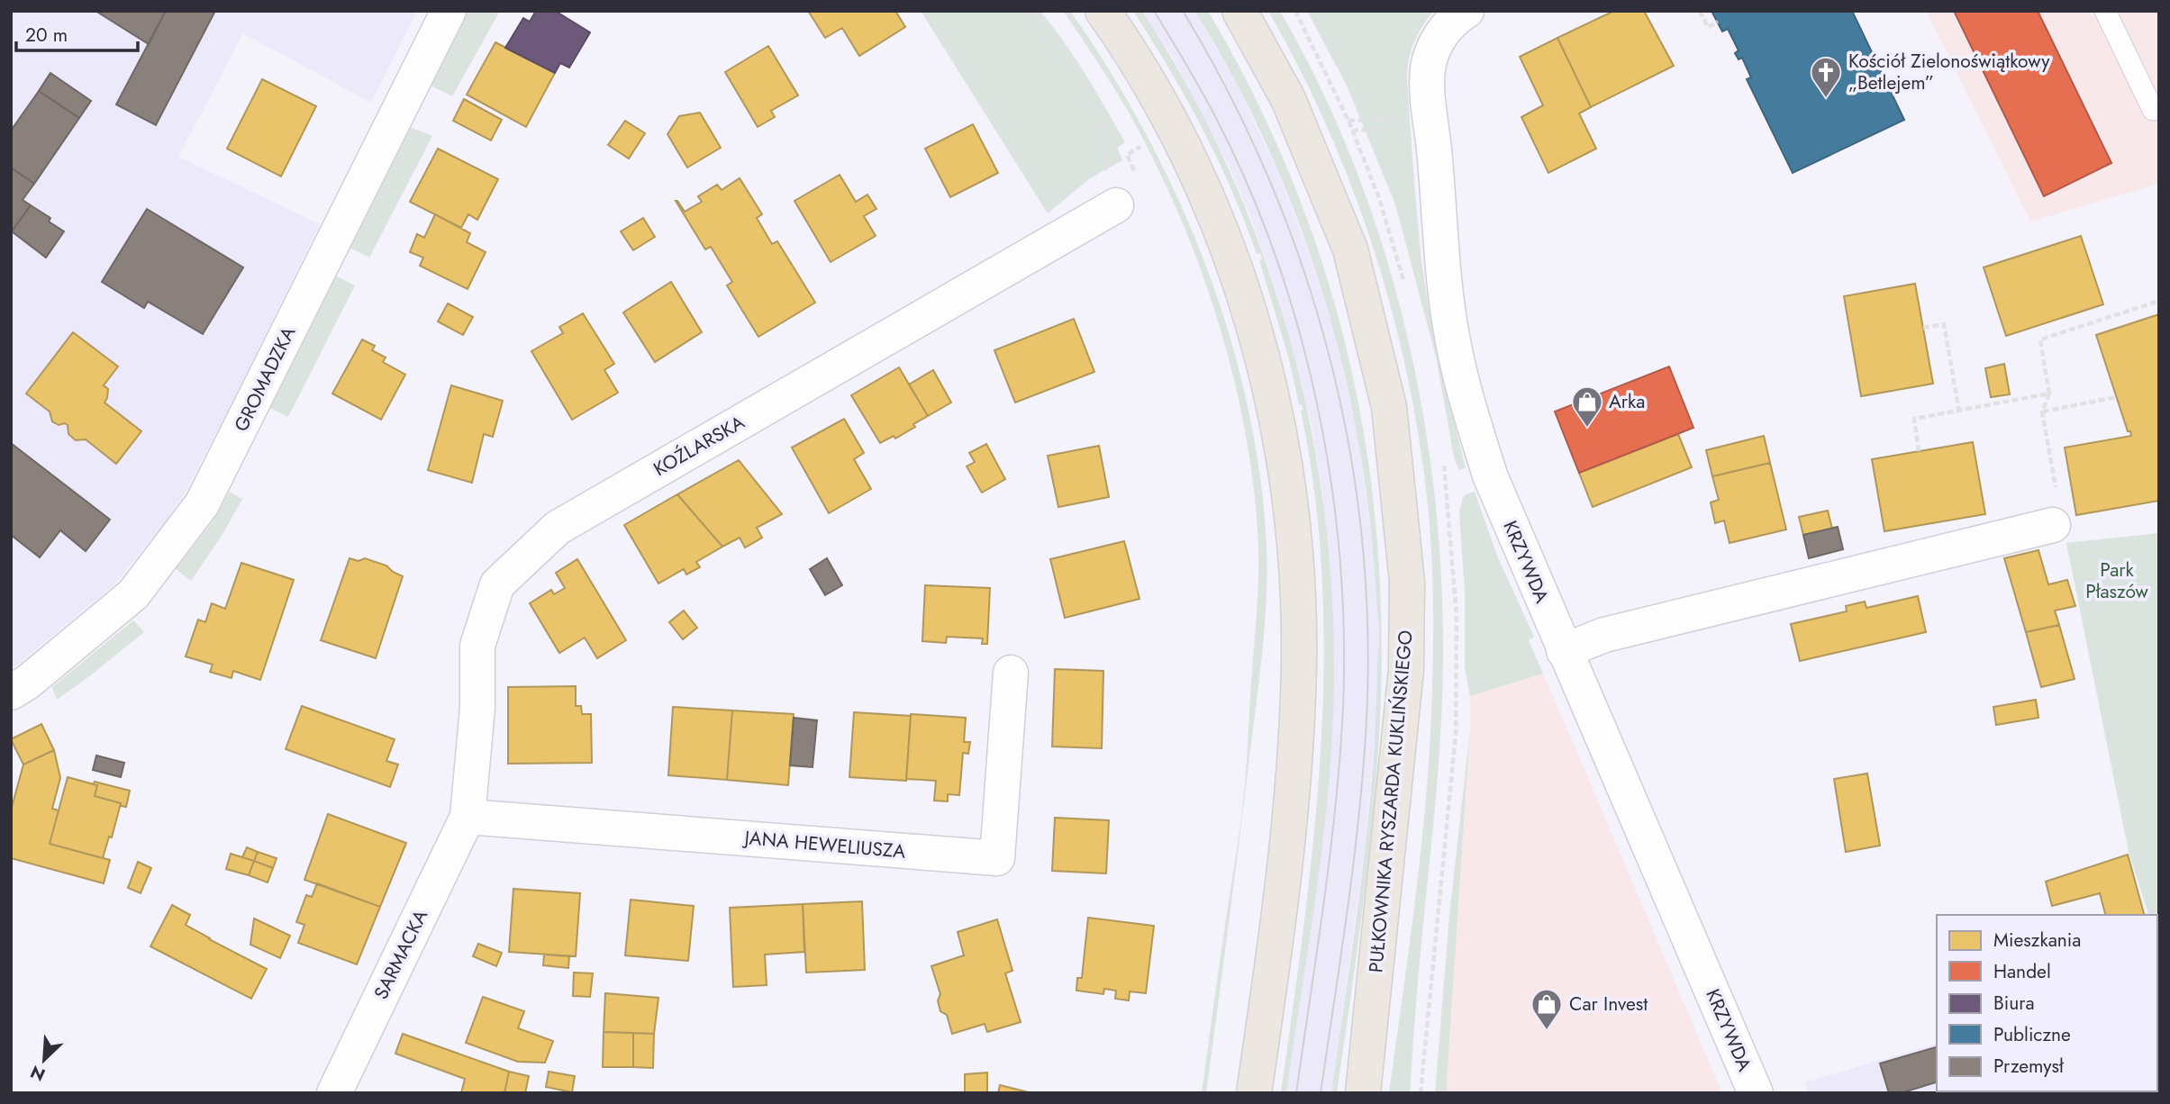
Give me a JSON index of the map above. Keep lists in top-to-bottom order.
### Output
{
  "streets": {
    "main road": ["PUŁKOWNIKA RYSZARDA KUKLIŃSKIEGO"],
    "street": [
      "GROMADZKA",
      "KOŹLARSKA",
      "KRZYWDA",
      "JANA HEWELIUSZA",
      "SARMACKA"
    ]
  },
  "crossings": [
    ["KOŹLARSKA", "JANA HEWELIUSZA"],
    ["KOŹLARSKA", "SARMACKA"],
    ["JANA HEWELIUSZA", "SARMACKA"]
  ],
  "parks": ["Park Płaszów"],
  "places": {
    "church": ["Kościół Zielonoświątkowy „Betlejem”"],
    "shop": ["Arka", "Car Invest"]
  },
  "legend": [
    "Mieszkania",
    "Handel",
    "Biura",
    "Publiczne",
    "Przemysł"
  ],
  "scale_bar": "20 m",
  "north": "bottom left"
}
